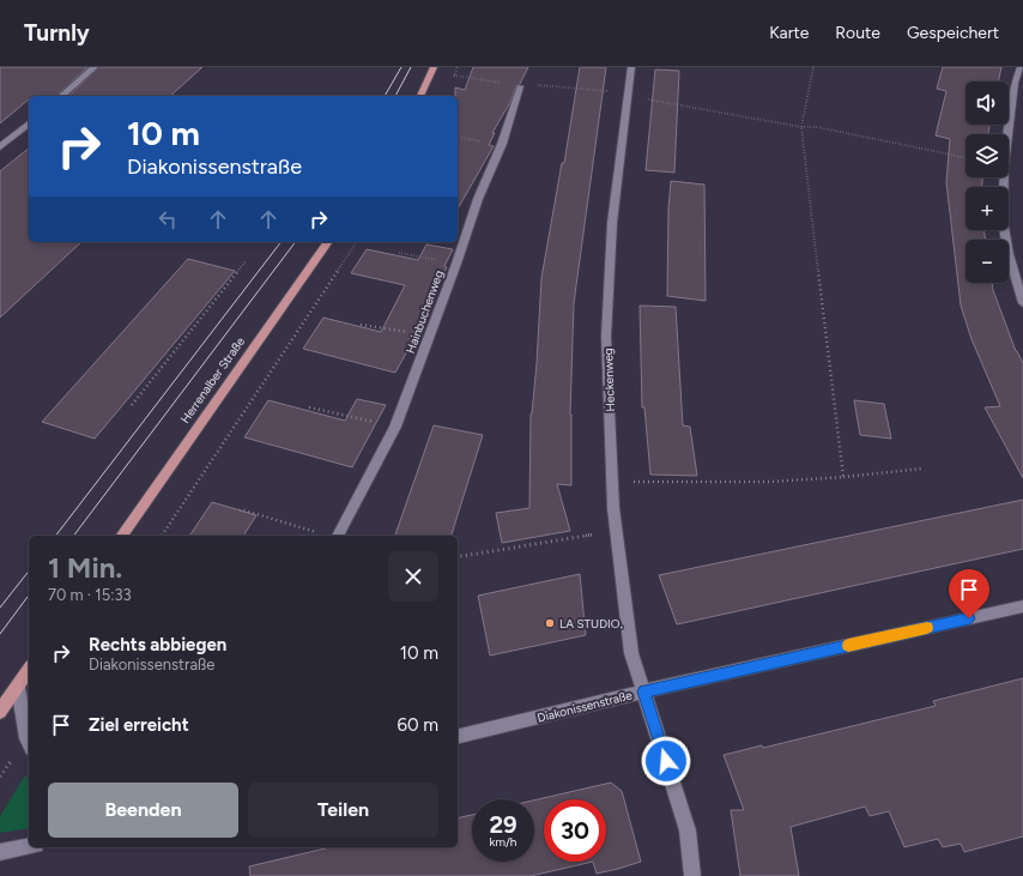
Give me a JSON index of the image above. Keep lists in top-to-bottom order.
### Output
{
  "streets": {
    "main road": ["Herrenalber Straße"],
    "street": ["Hainbuchenweg", "Heckenweg", "Diakonissenstraße"]
  },
  "crossings": [
    ["Heckenweg", "Diakonissenstraße"]
  ],
  "places": ["LA STUDIO."],
  "page": {
    "header": "Turnly",
    "nav": ["Karte", "Route", "Gespeichert"],
    "map_buttons": ["+", "−"],
    "turn": ["10 m", "Diakonissenstraße"],
    "heading": ["1 Min.", "70 m · 15:33"],
    "list": [
      {
        "name": "Rechts abbiegen",
        "note": "Diakonissenstraße",
        "value": "10 m"
      },
      {
        "name": "Ziel erreicht",
        "value": "60 m"
      }
    ],
    "buttons": ["Beenden", "Teilen"],
    "speed": "29 km/h",
    "limit": "30"
  }
}
